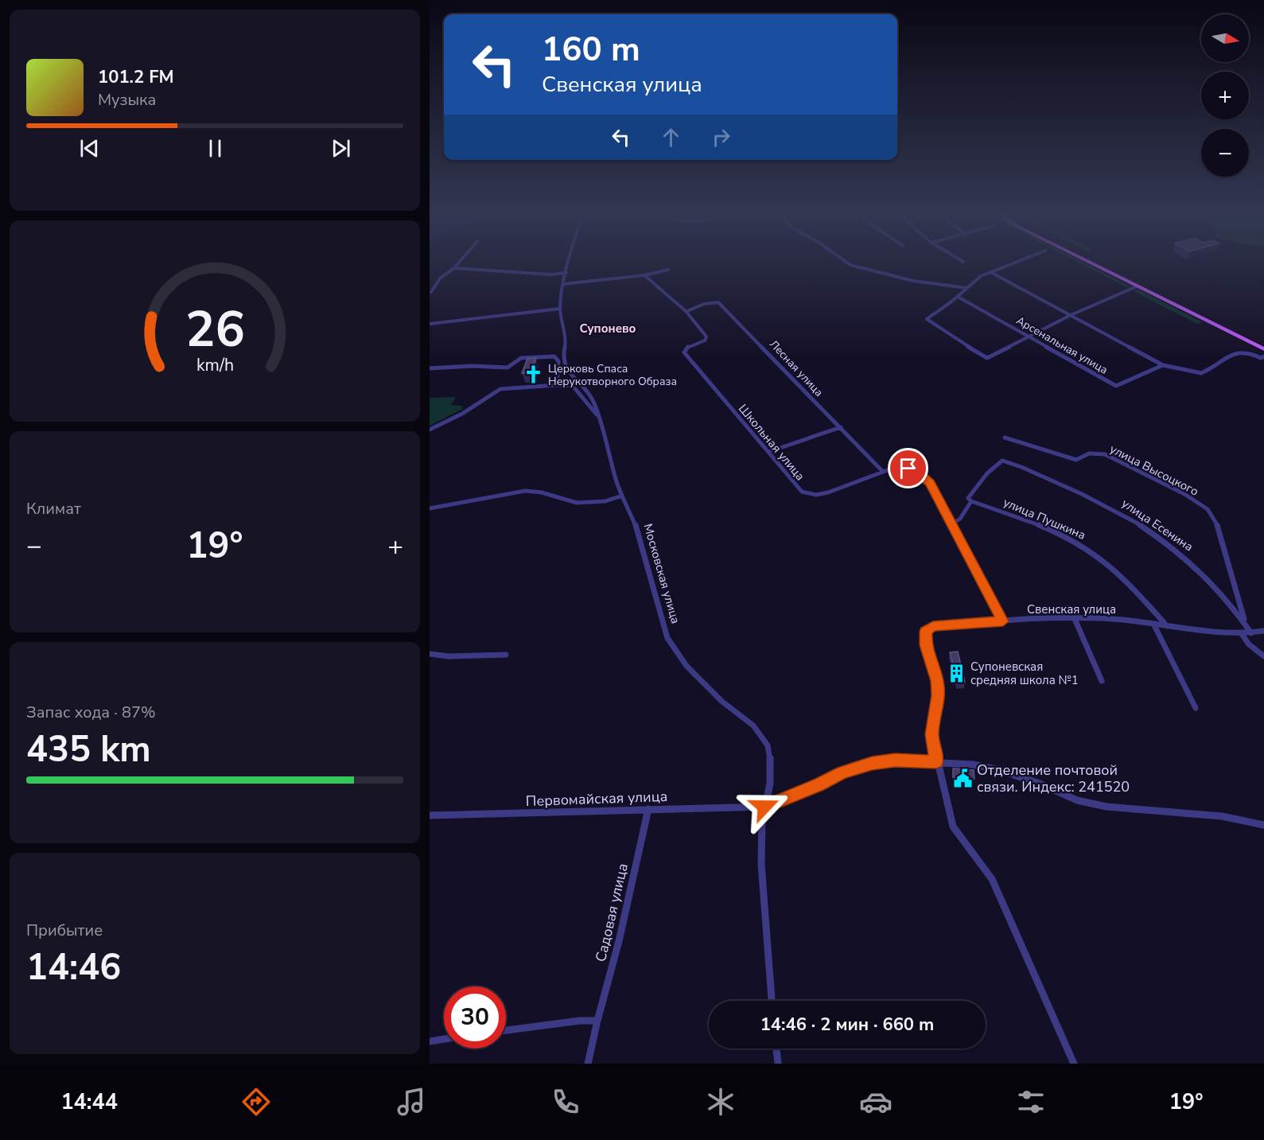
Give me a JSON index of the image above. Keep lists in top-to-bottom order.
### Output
{
  "streets": {
    "street": [
      "Арсенальная улица",
      "Лесная улица",
      "Школьная улица",
      "улица Высоцкого",
      "улица Пушкина",
      "улица Есенина",
      "Московская улица",
      "Свенская улица",
      "Первомайская улица",
      "Садовая улица"
    ]
  },
  "crossings": [
    ["Лесная улица", "Школьная улица"],
    ["Школьная улица", "Свенская улица"],
    ["улица Высоцкого", "улица Есенина"],
    ["улица Пушкина", "улица Есенина"],
    ["улица Пушкина", "Свенская улица"],
    ["улица Есенина", "Свенская улица"],
    ["Московская улица", "Первомайская улица"],
    ["Первомайская улица", "Садовая улица"]
  ],
  "districts": ["Супонево"],
  "places": {
    "church": ["Церковь Спаса Нерукотворного Образа"],
    "building": ["Супоневская средняя школа №1"],
    "public building": ["Отделение почтовой связи. Индекс: 241520"]
  },
  "north": "right",
  "page": {
    "map_buttons": ["+", "−"],
    "turn": ["160 m", "Свенская улица"],
    "song": ["101.2 FM", "Музыка"],
    "tile": [
      "Климат",
      ["Запас хода · 87%", "435 km"],
      ["Прибытие", "14:46"]
    ],
    "heat": ["−", "19°", "+"],
    "limit": "30",
    "trip": "14:46 · 2 мин · 660 m",
    "tabs": ["14:44", "19°"],
    "gauge": ["26", "km/h"]
  }
}
